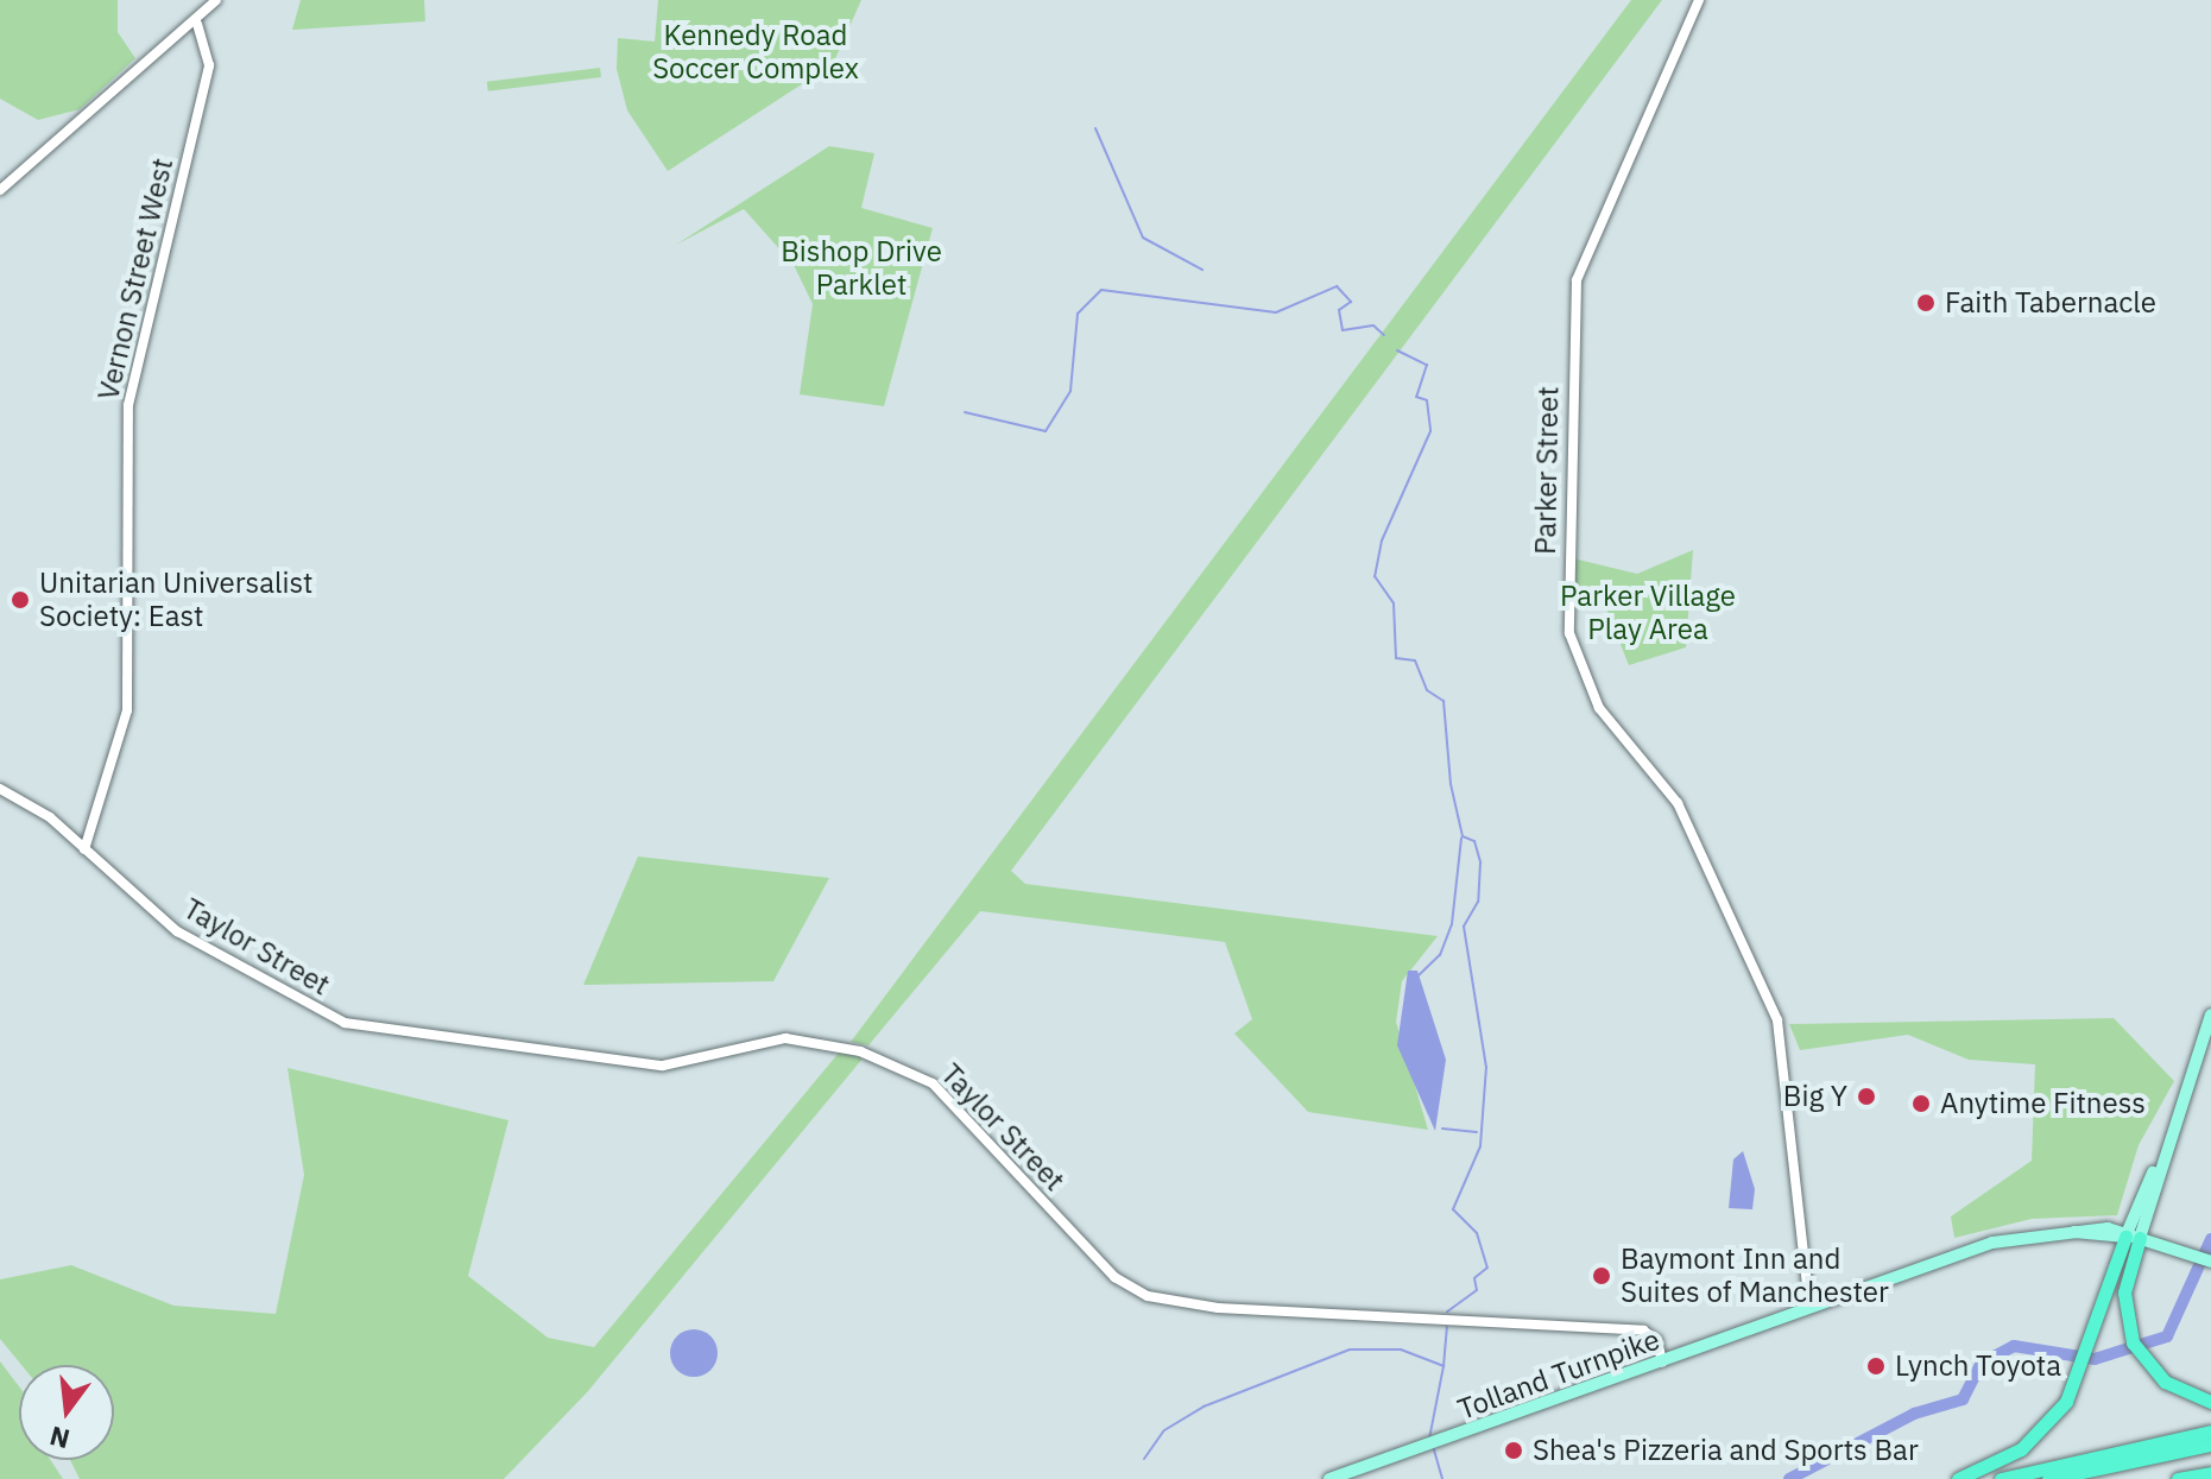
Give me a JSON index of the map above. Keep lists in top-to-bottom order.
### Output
{
  "streets": {
    "main road": ["Tolland Turnpike"],
    "street": ["Vernon Street West", "Parker Street", "Taylor Street"]
  },
  "crossings": [
    ["Vernon Street West", "Taylor Street"],
    ["Parker Street", "Tolland Turnpike"],
    ["Taylor Street", "Tolland Turnpike"]
  ],
  "parks": ["Kennedy Road Soccer Complex", "Bishop Drive Parklet", "Parker Village Play Area"],
  "places": [
    "Faith Tabernacle",
    "Unitarian Universalist Society: East",
    "Big Y",
    "Anytime Fitness",
    "Baymont Inn and Suites of Manchester",
    "Lynch Toyota",
    "Shea's Pizzeria and Sports Bar"
  ],
  "north": "bottom"
}
